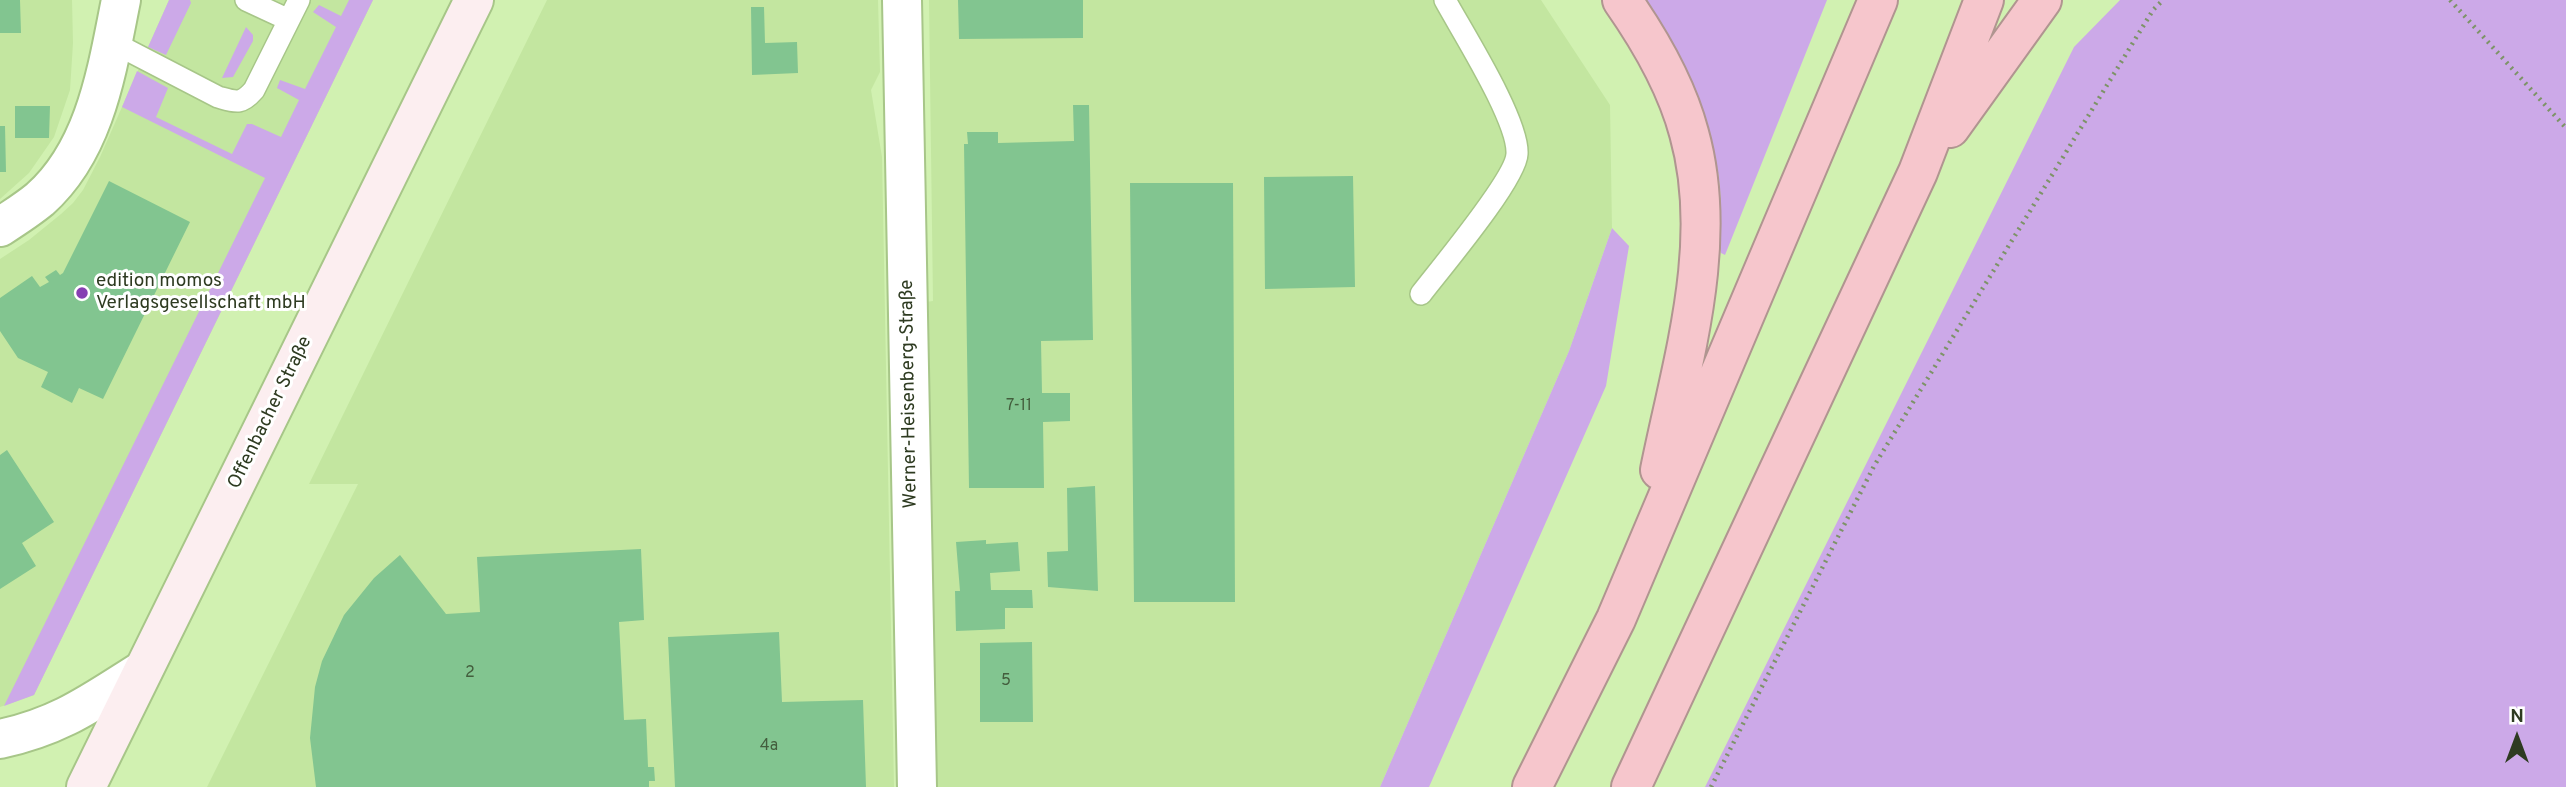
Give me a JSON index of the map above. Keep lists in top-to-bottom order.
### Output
{
  "streets": {
    "main road": ["Offenbacher Straße"],
    "street": ["Werner-Heisenberg-Straße"]
  },
  "places": ["edition momos Verlagsgesellschaft mbH"],
  "house_numbers": [
    "7-11",
    "2",
    "5",
    "4a"
  ],
  "north": "top"
}
